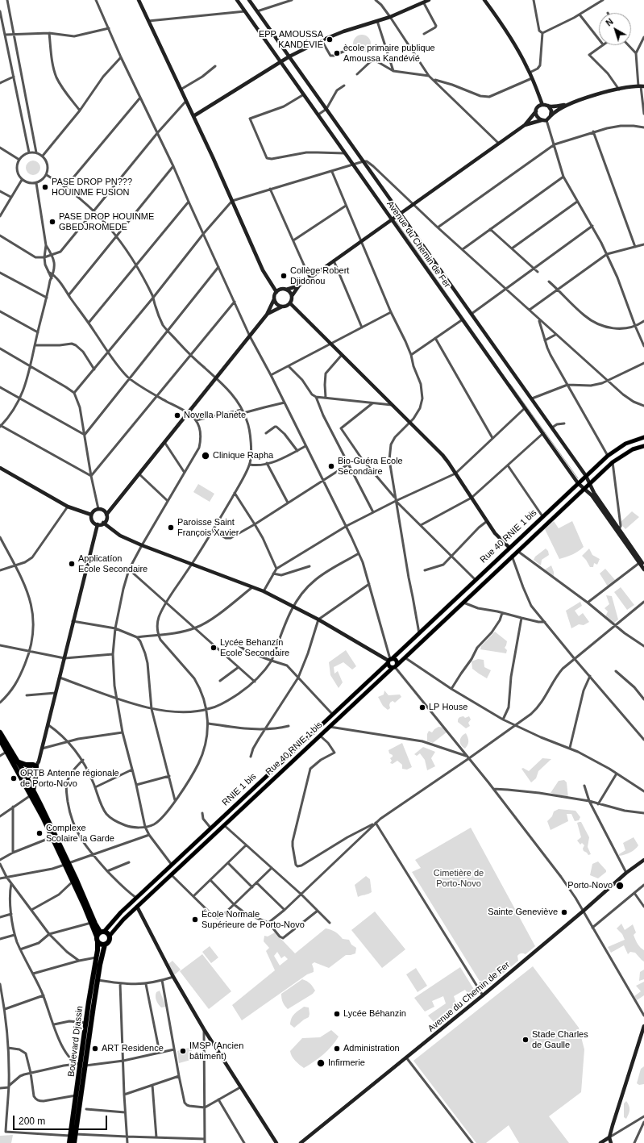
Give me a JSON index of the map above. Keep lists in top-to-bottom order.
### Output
{
  "streets": {
    "highway": ["Boulevard Djassin"],
    "main road": ["Avenue du Chemin de Fer", "Rue 40 RNIE 1 bis", "RNIE 1 bis"]
  },
  "crossings": [
    ["Avenue du Chemin de Fer", "Rue 40 RNIE 1 bis"],
    ["Rue 40 RNIE 1 bis", "RNIE 1 bis"],
    ["Rue 40 RNIE 1 bis", "Boulevard Djassin"],
    ["RNIE 1 bis", "Boulevard Djassin"]
  ],
  "parks": ["Cimetière de Porto-Novo"],
  "places": [
    "EPP AMOUSSA KANDÉVIÉ",
    "ècole primaire publique Amoussa Kandévié",
    "PASE DROP PN??? HOUINME FUSION",
    "PASE DROP HOUINME GBEDJROMEDE",
    "Collège Robert Djidonou",
    "Novella Planète",
    "Clinique Rapha",
    "Bio-Guéra Ecole Secondaire",
    "Paroisse Saint François Xavier",
    "Applicatíon Ecole Secondaire",
    "Lycée Behanzín Ecole Secondaire",
    "LP House",
    "ORTB Antenne régionale de Porto-Novo",
    "Complexe Scolaire la Garde",
    "Porto-Novo",
    "Sainte Geneviève",
    "École Normale Supérieure de Porto-Novo",
    "Lycée Béhanzin",
    "Stade Charles de Gaulle",
    "ART Residence",
    "Administration",
    "IMSP (Ancien bâtiment)",
    "Infirmerie"
  ],
  "scale_bar": "200 m",
  "north": "top left"
}
